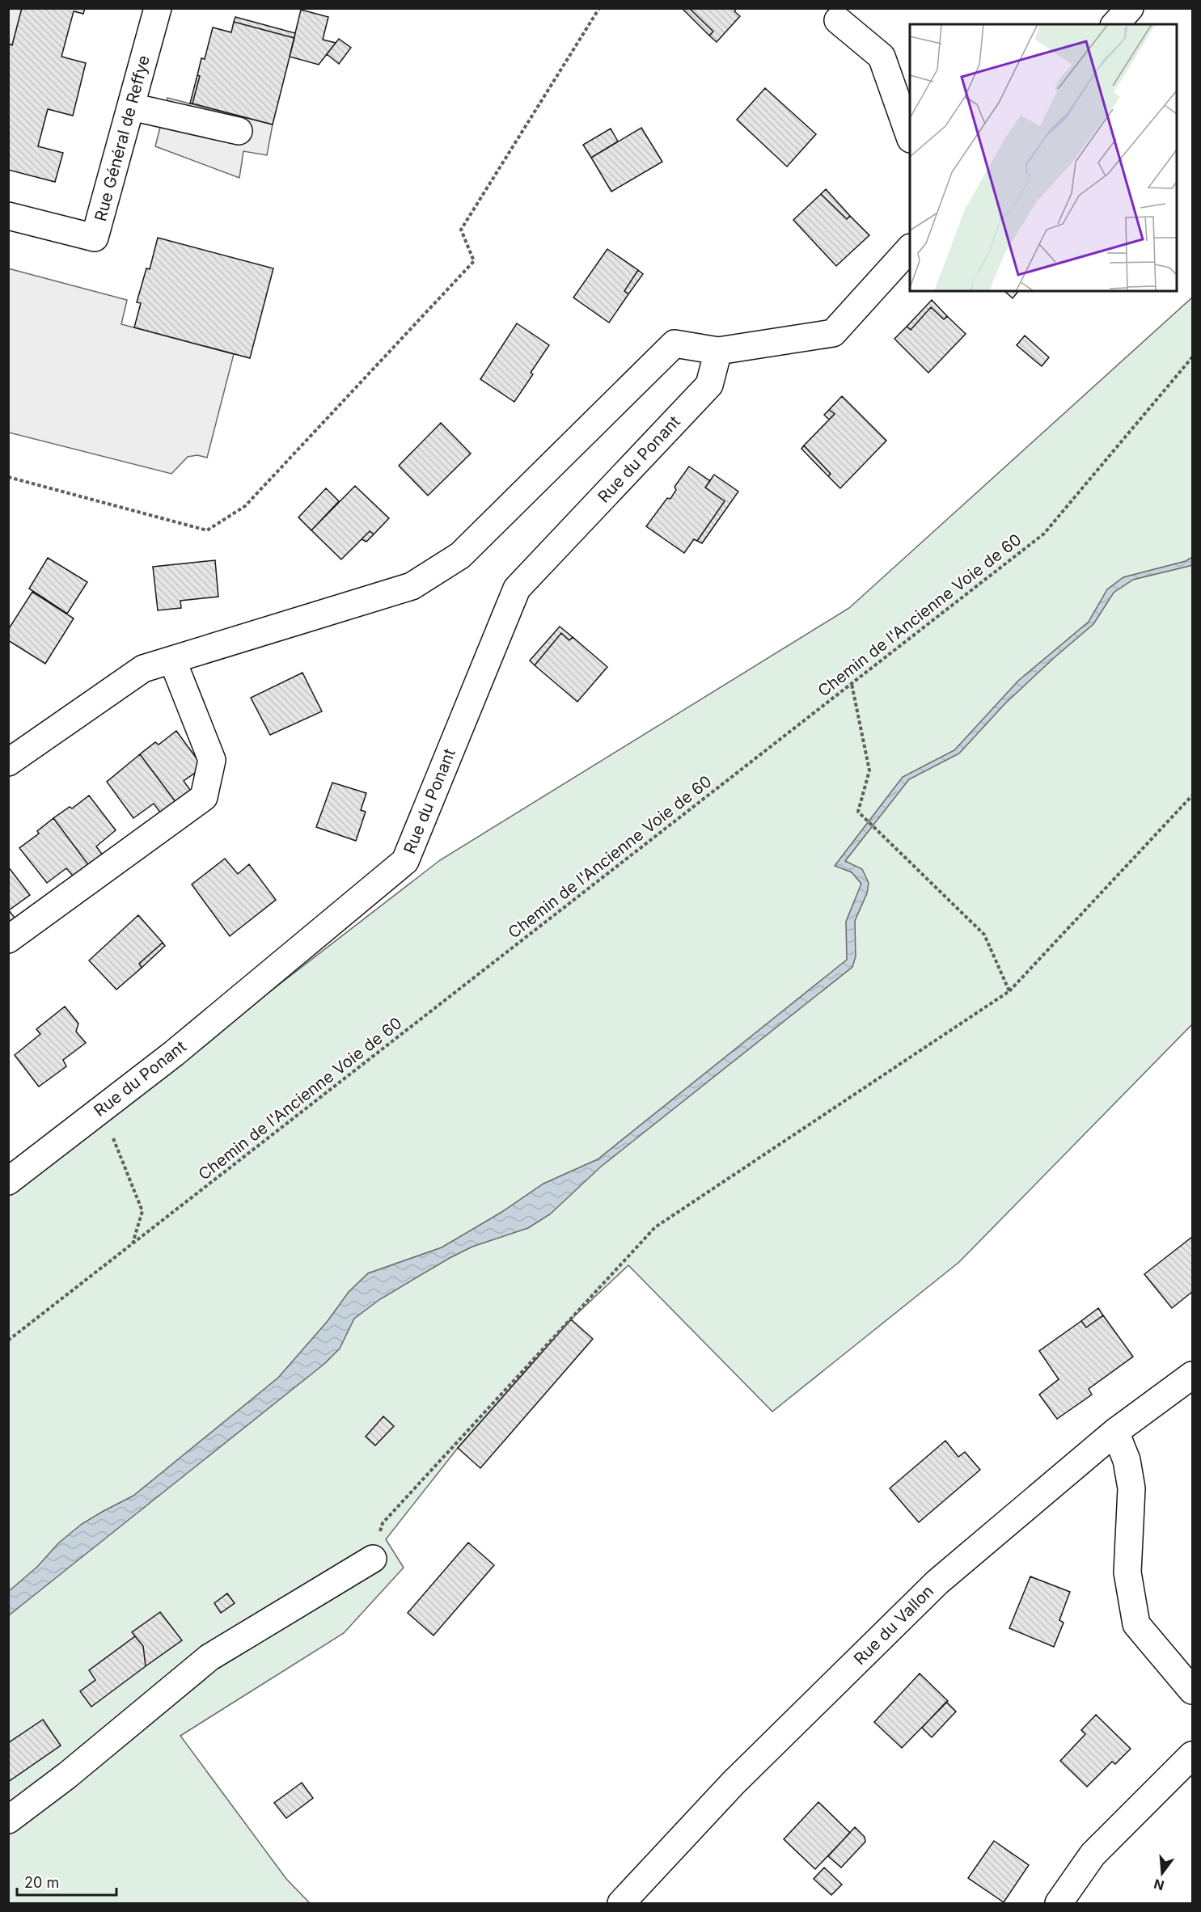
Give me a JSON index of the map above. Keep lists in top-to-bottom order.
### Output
{
  "streets": {
    "street": ["Rue Général de Reffye", "Rue du Ponant", "Rue du Vallon"],
    "path": ["Chemin de l'Ancienne Voie de 60"]
  },
  "scale_bar": "20 m",
  "north": "bottom"
}
